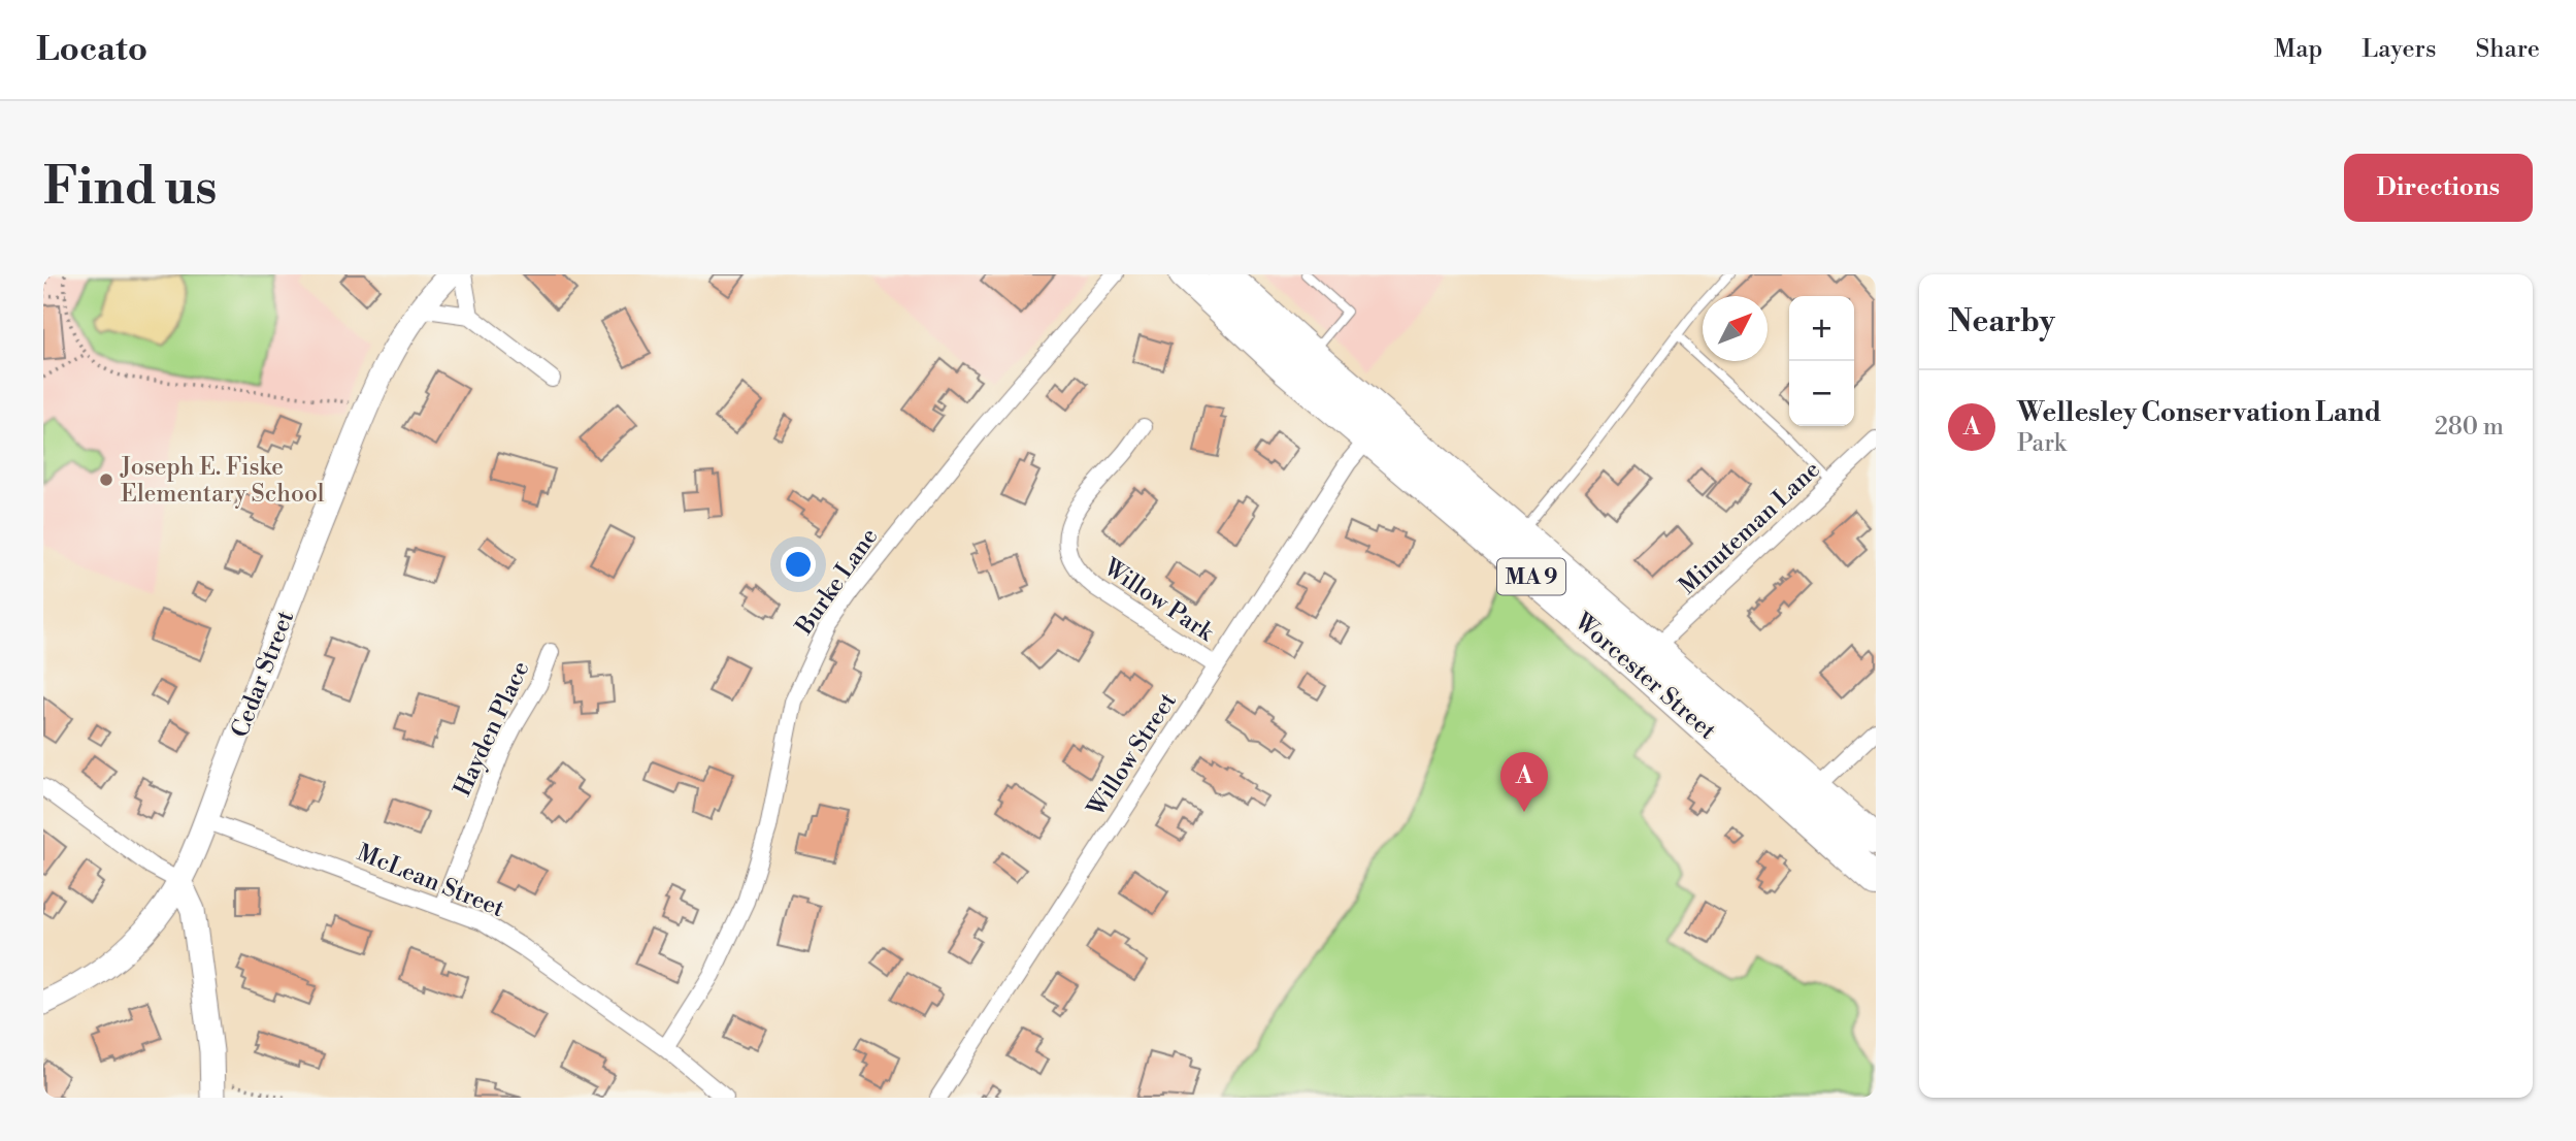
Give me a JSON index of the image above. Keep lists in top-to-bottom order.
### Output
{
  "streets": {
    "highway": ["MA 9", "Worcester Street"],
    "main road": ["Cedar Street"],
    "street": [
      "Minuteman Lane",
      "Burke Lane",
      "Willow Park",
      "Hayden Place",
      "Willow Street",
      "McLean Street"
    ]
  },
  "crossings": [
    ["Minuteman Lane", "Worcester Street"],
    ["Burke Lane", "McLean Street"],
    ["Willow Park", "Willow Street"],
    ["Cedar Street", "McLean Street"],
    ["Worcester Street", "Willow Street"],
    ["Hayden Place", "McLean Street"]
  ],
  "places": ["Joseph E. Fiske Elementary School"],
  "north": "top right",
  "page": {
    "header": "Locato",
    "nav": ["Map", "Layers", "Share"],
    "buttons": "Directions",
    "title": "Find us",
    "heading": "Nearby",
    "map_buttons": ["+", "−"],
    "list": [
      {
        "mark": "A",
        "name": "Wellesley Conservation Land",
        "note": "Park",
        "value": "280 m"
      }
    ],
    "pins": "A"
  }
}
